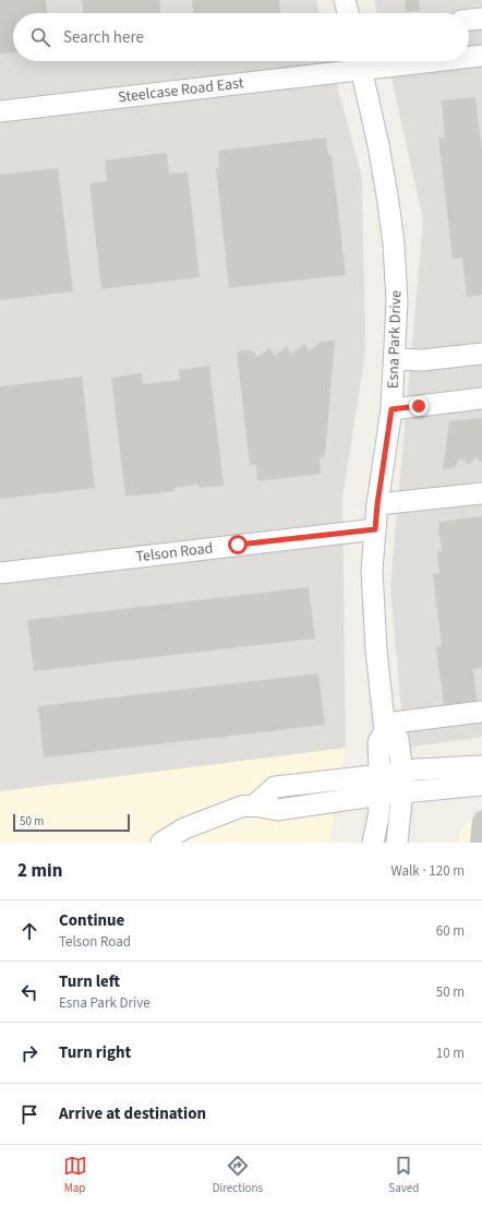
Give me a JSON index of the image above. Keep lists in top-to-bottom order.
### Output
{
  "streets": {
    "street": ["Steelcase Road East", "Esna Park Drive", "Telson Road"]
  },
  "crossings": [
    ["Steelcase Road East", "Esna Park Drive"],
    ["Esna Park Drive", "Telson Road"]
  ],
  "scale_bar": "50 m",
  "page": {
    "search": "Search here",
    "scale": "50 m",
    "heading": ["2 min", "Walk · 120 m"],
    "list": [
      ["Continue", "Telson Road", "60 m"],
      ["Turn left", "Esna Park Drive", "50 m"],
      ["Turn right", "10 m"],
      "Arrive at destination"
    ],
    "nav": ["Map", "Directions", "Saved"]
  }
}
